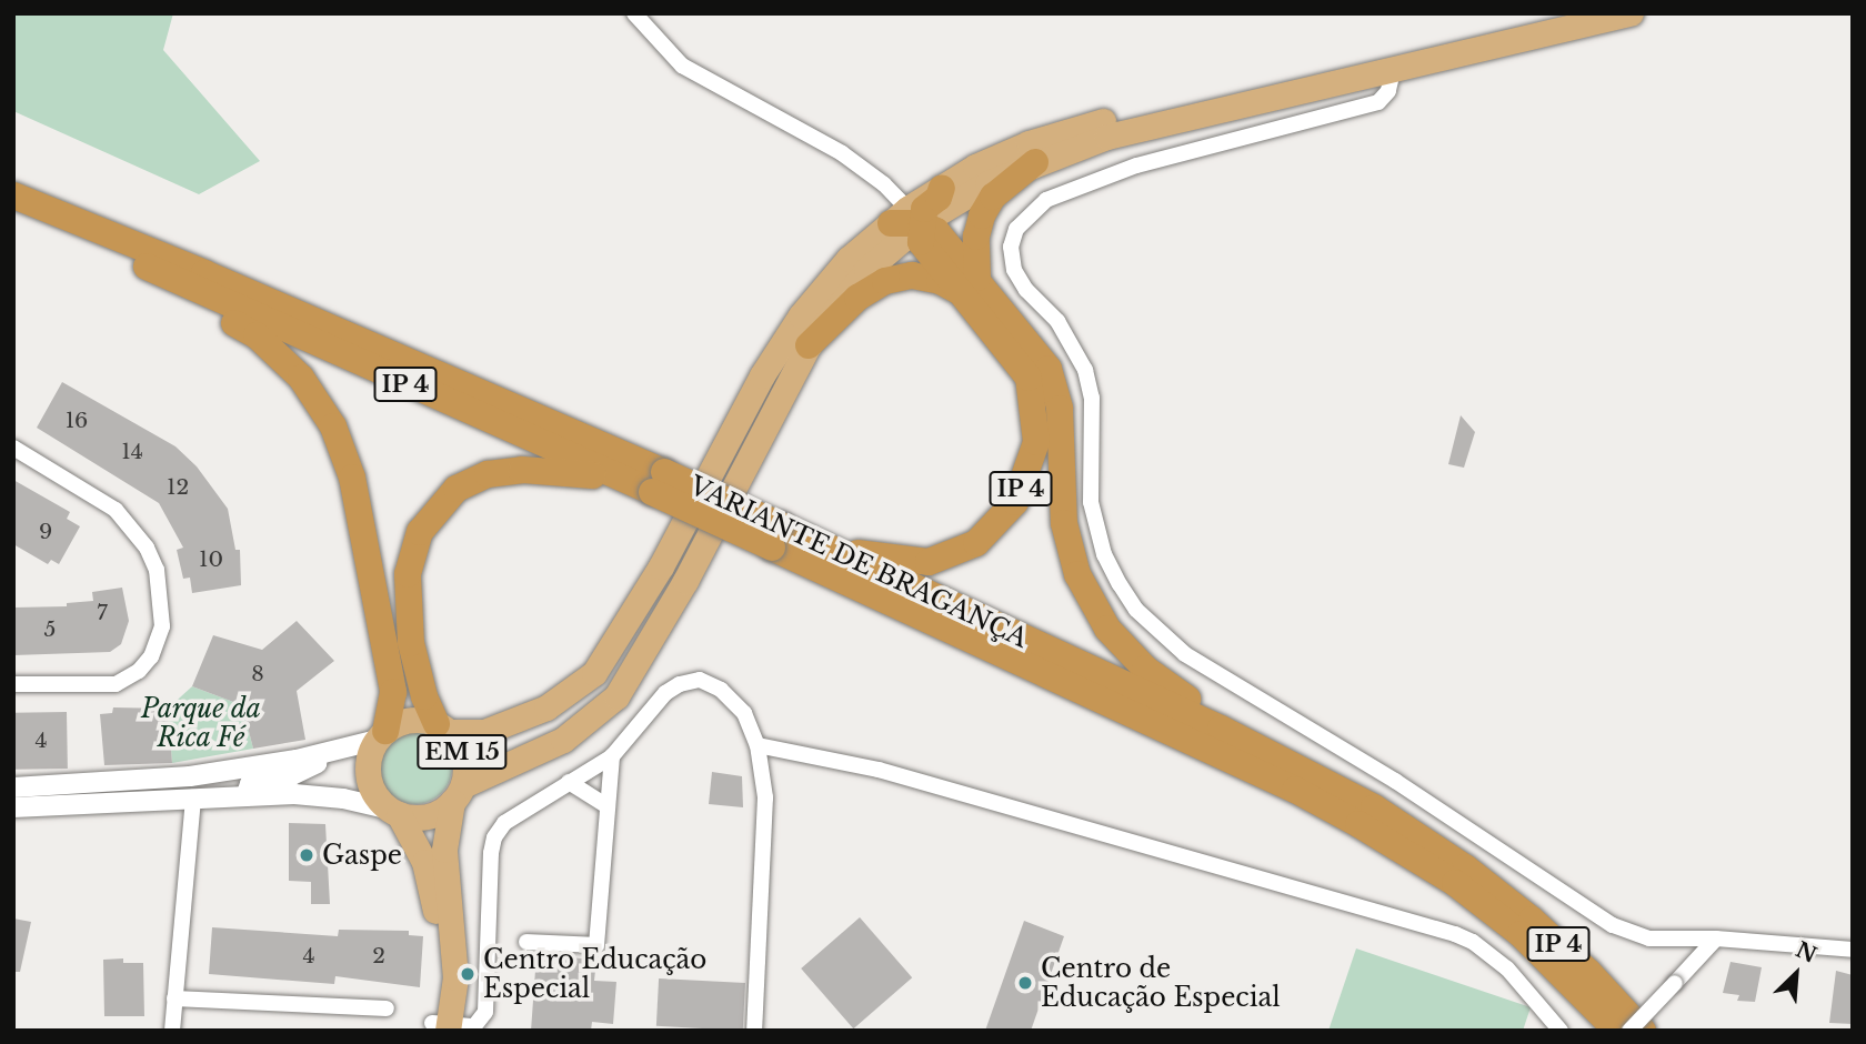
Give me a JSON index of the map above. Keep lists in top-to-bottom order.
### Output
{
  "streets": {
    "highway": ["IP 4", "VARIANTE DE BRAGANÇA"],
    "main road": ["EM 15"]
  },
  "crossings": [
    ["IP 4", "VARIANTE DE BRAGANÇA"]
  ],
  "parks": ["Parque da Rica Fé"],
  "places": ["Gaspe", "Centro Educação Especial", "Centro de Educação Especial"],
  "house_numbers": [
    "16",
    "14",
    "12",
    "9",
    "10",
    "7",
    "5",
    "8",
    "4",
    "4",
    "2"
  ],
  "north": "top right"
}
